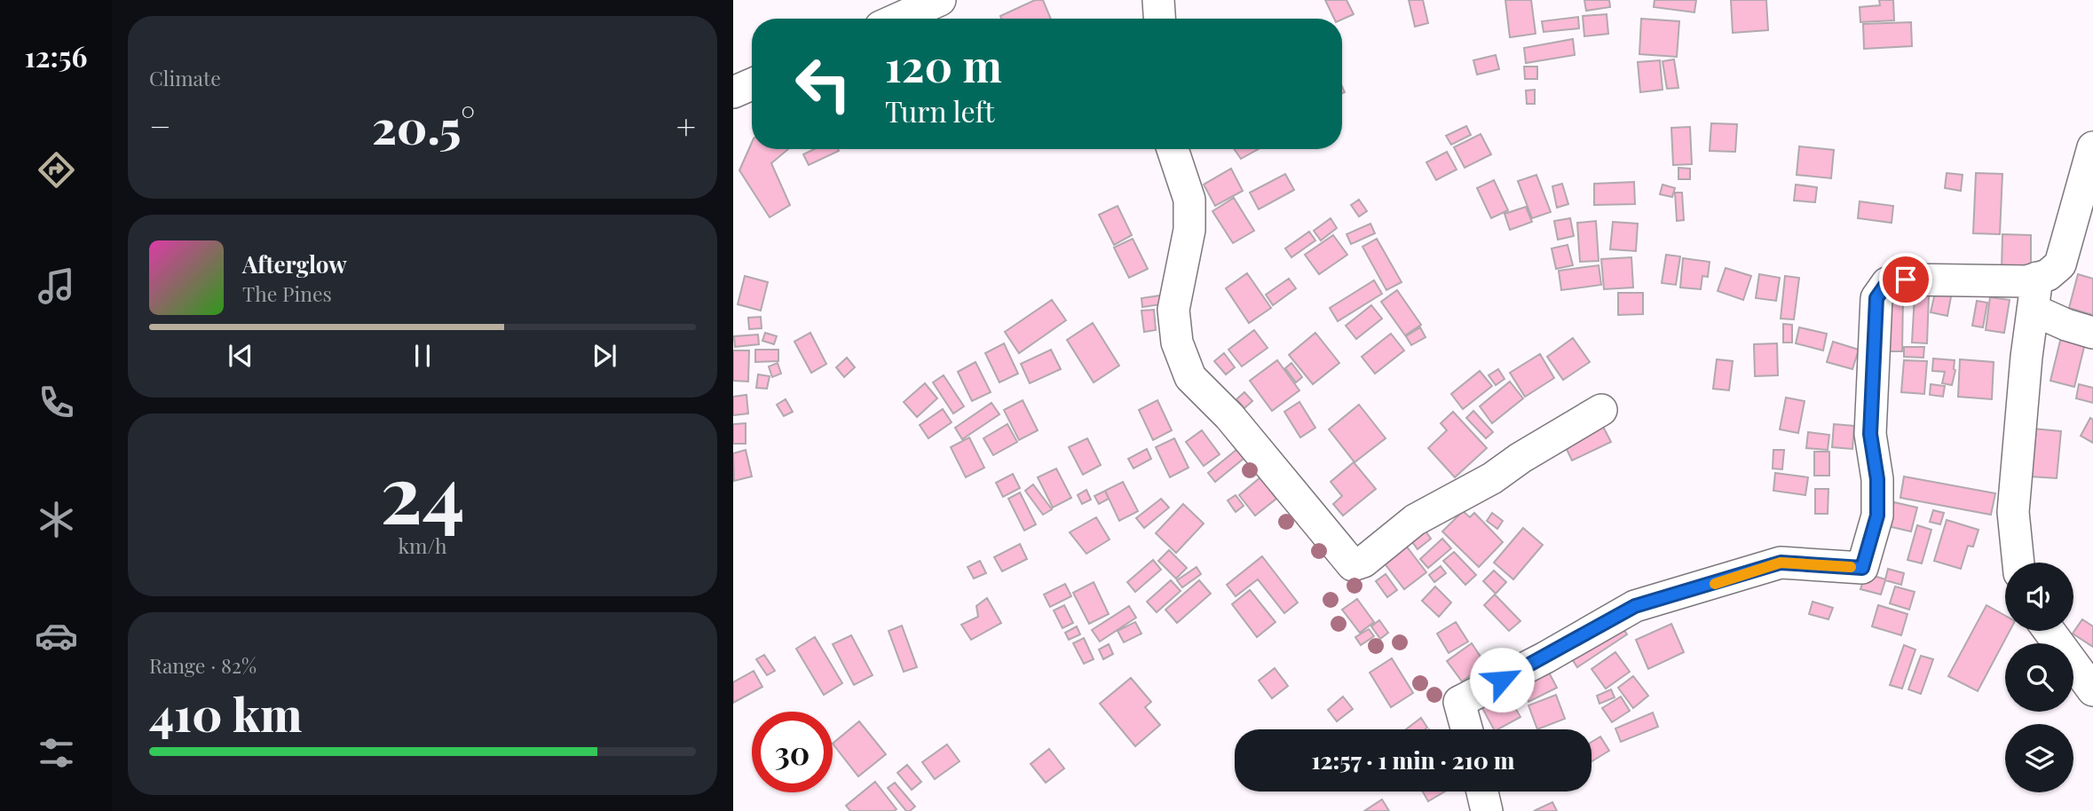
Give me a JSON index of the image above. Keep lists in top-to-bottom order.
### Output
{
  "page": {
    "tabs": "12:56",
    "tile": [
      "Climate",
      ["24", "km/h"],
      ["Range · 82%", "410 km"]
    ],
    "turn": ["120 m", "Turn left"],
    "heat": ["−", "20.5°", "+"],
    "song": ["Afterglow", "The Pines"],
    "limit": "30",
    "trip": "12:57 · 1 min · 210 m"
  }
}
